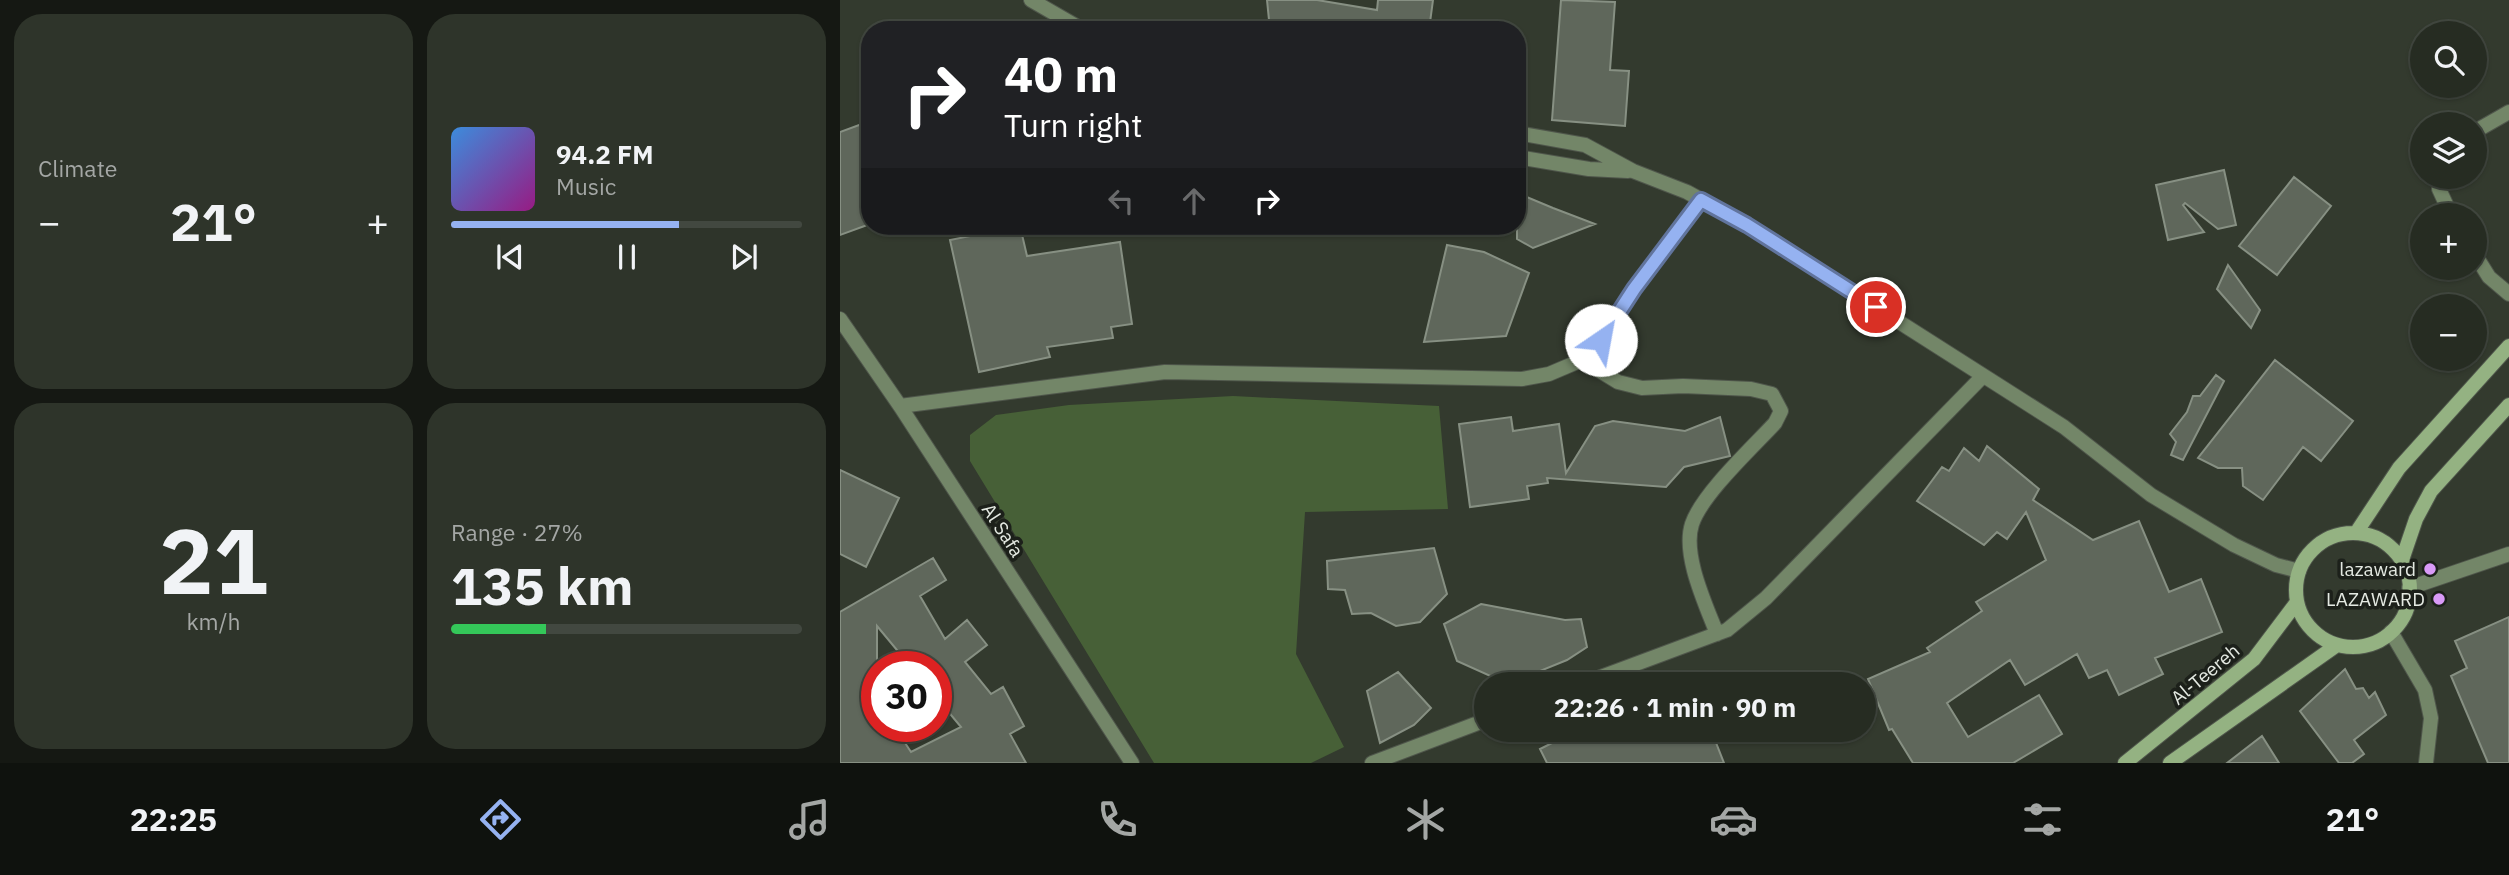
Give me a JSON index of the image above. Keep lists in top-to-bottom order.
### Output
{
  "streets": {
    "main road": ["Al-Teereh"],
    "street": ["Al Safa"]
  },
  "places": ["lazaward", "LAZAWARD"],
  "page": {
    "tile": [
      "Climate",
      ["21", "km/h"],
      ["Range · 27%", "135 km"]
    ],
    "map_buttons": ["+", "−"],
    "turn": ["40 m", "Turn right"],
    "song": ["94.2 FM", "Music"],
    "heat": ["−", "21°", "+"],
    "limit": "30",
    "trip": "22:26 · 1 min · 90 m",
    "tabs": ["22:25", "21°"]
  }
}
